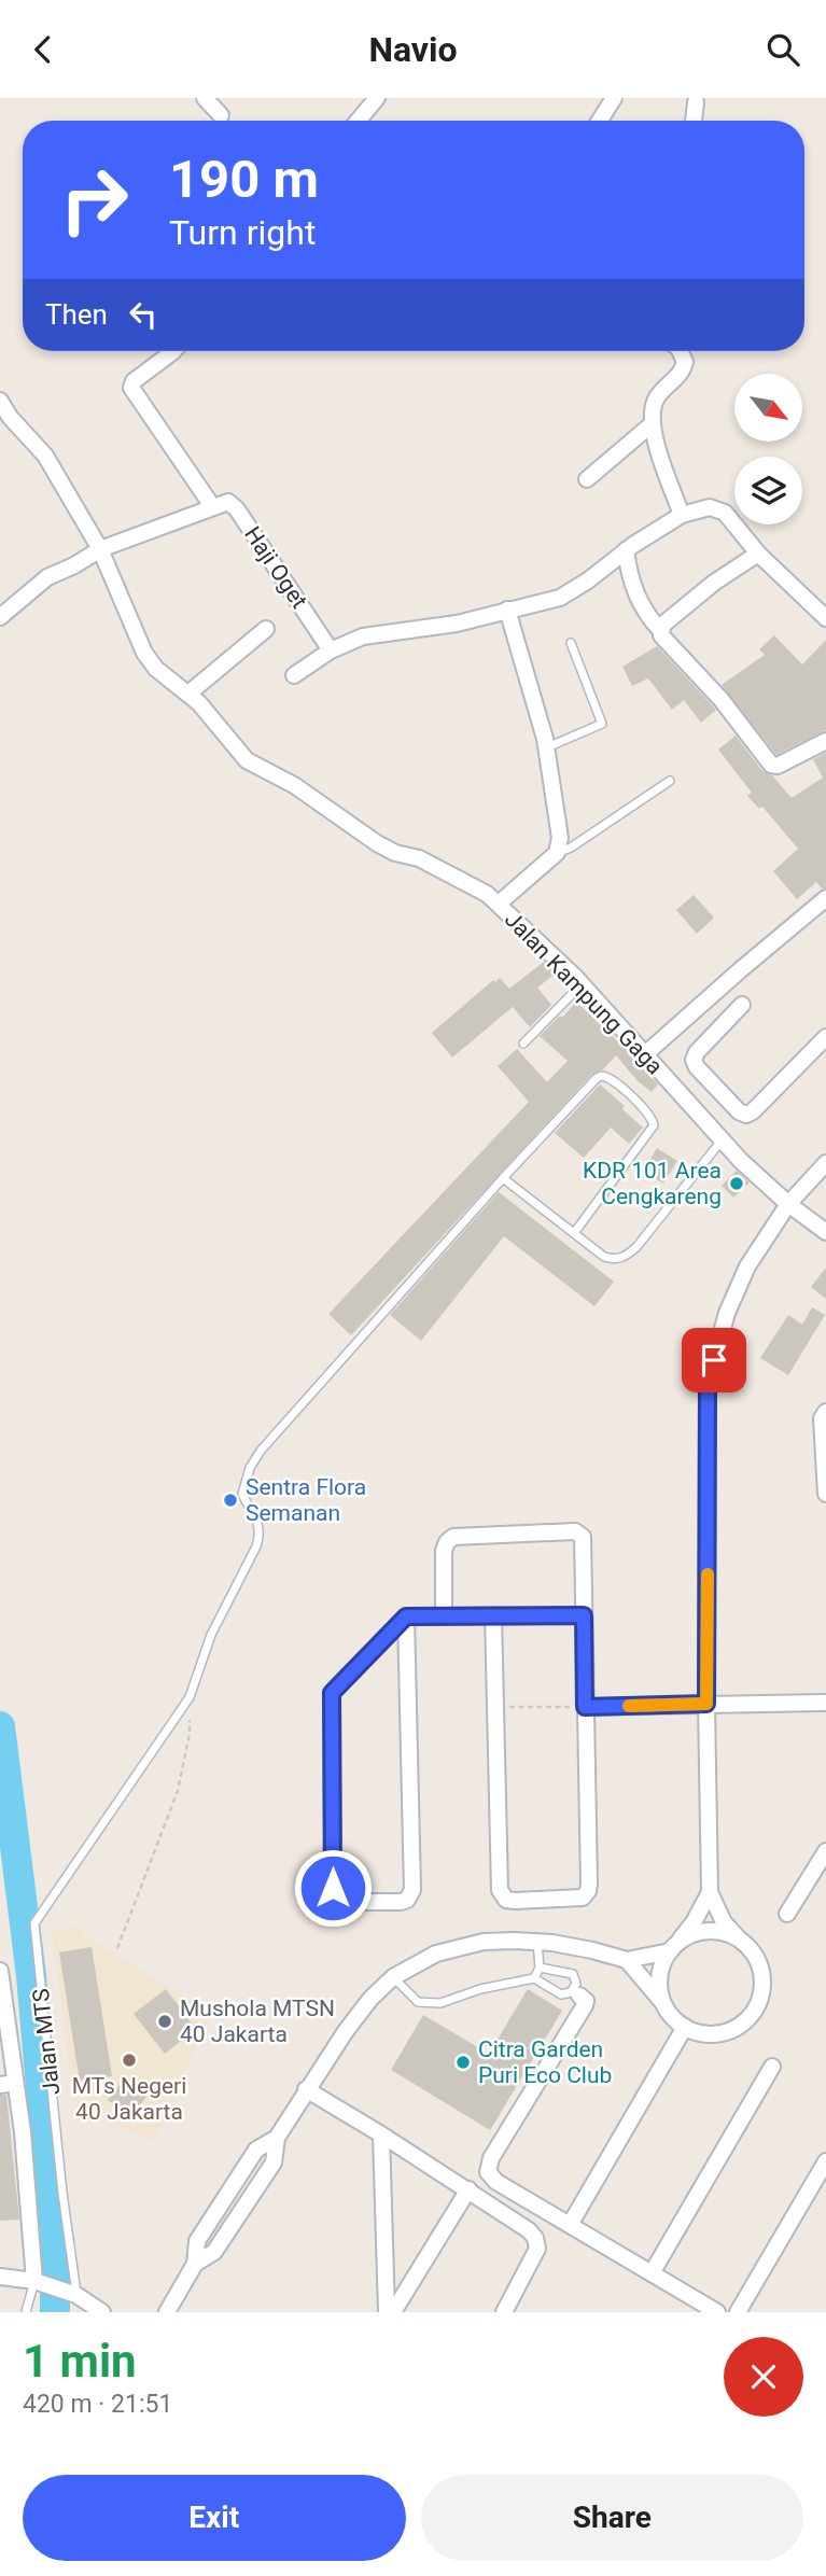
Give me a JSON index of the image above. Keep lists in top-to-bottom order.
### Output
{
  "streets": {
    "street": ["Haji Oget", "Jalan Kampung Gaga"],
    "lane": ["Jalan MTS"]
  },
  "places": [
    "KDR 101 Area Cengkareng",
    "Sentra Flora Semanan",
    "Mushola MTSN 40 Jakarta",
    "MTs Negeri 40 Jakarta",
    "Citra Garden Puri Eco Club"
  ],
  "north": "bottom right",
  "page": {
    "header": "Navio",
    "turn": ["190 m", "Turn right"],
    "then": "Then",
    "heading": ["1 min", "420 m · 21:51"],
    "buttons": ["Exit", "Share"]
  }
}
